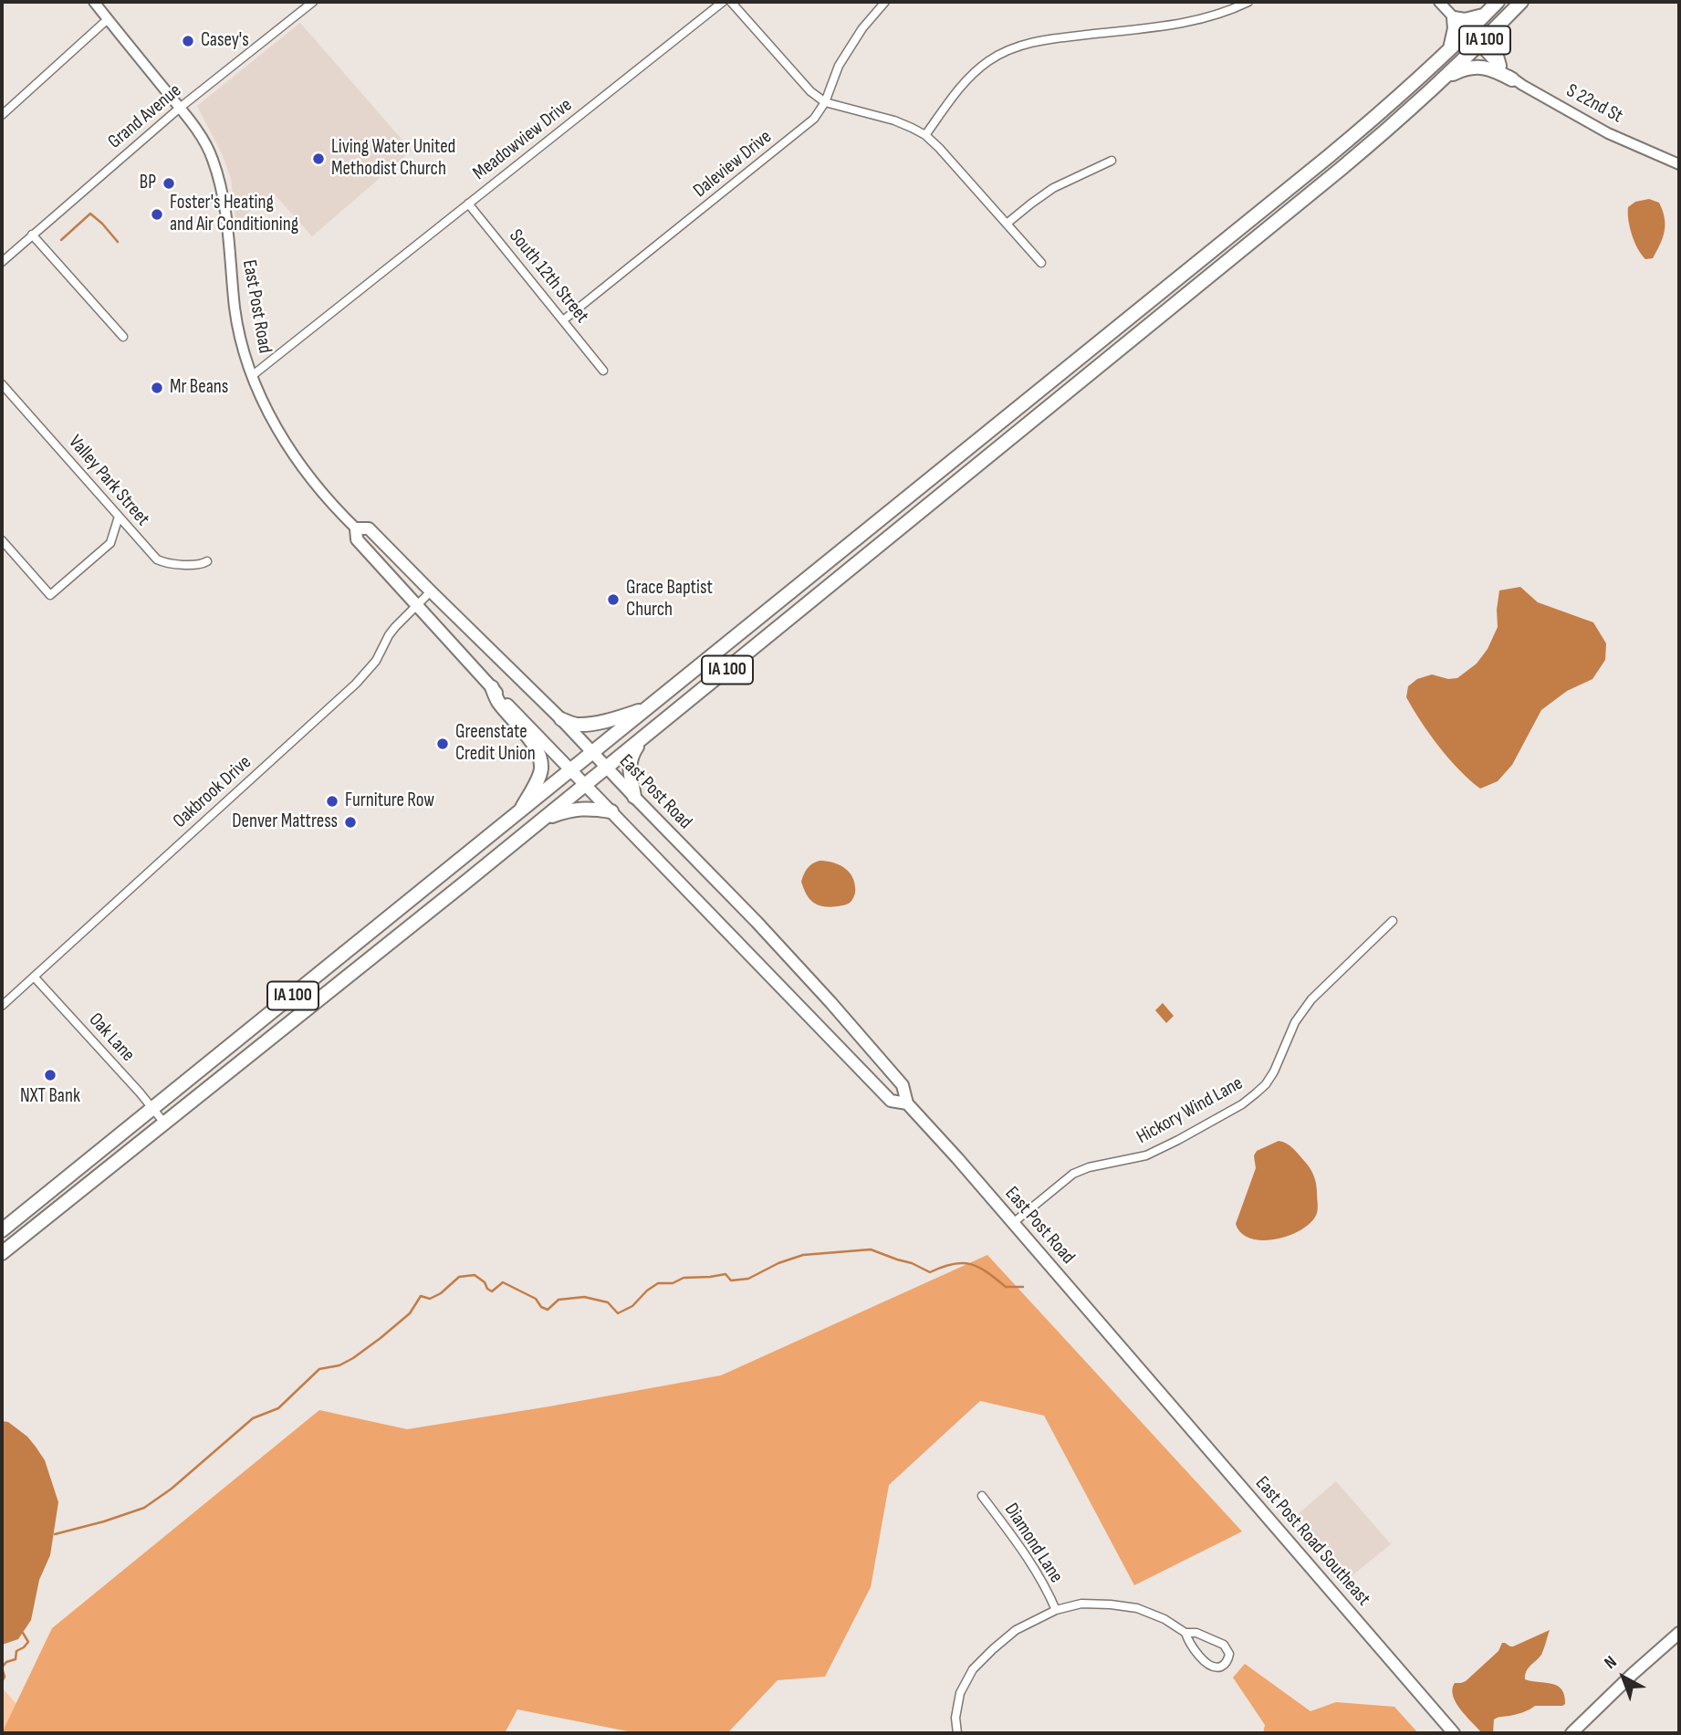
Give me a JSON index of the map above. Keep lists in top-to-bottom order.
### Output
{
  "streets": {
    "highway": ["IA 100"],
    "main road": ["East Post Road", "East Post Road Southeast"],
    "street": [
      "S 22nd St",
      "Grand Avenue",
      "Meadowview Drive",
      "Daleview Drive",
      "South 12th Street",
      "Valley Park Street",
      "Oakbrook Drive",
      "Oak Lane",
      "Hickory Wind Lane",
      "Diamond Lane"
    ]
  },
  "crossings": [
    ["IA 100", "S 22nd St"],
    ["IA 100", "East Post Road"],
    ["IA 100", "Oak Lane"],
    ["Grand Avenue", "East Post Road"],
    ["Meadowview Drive", "South 12th Street"],
    ["Meadowview Drive", "East Post Road"],
    ["Daleview Drive", "South 12th Street"],
    ["East Post Road", "Oakbrook Drive"],
    ["East Post Road", "Hickory Wind Lane"],
    ["East Post Road", "East Post Road Southeast"],
    ["Oakbrook Drive", "Oak Lane"]
  ],
  "places": [
    "Casey's",
    "Living Water United Methodist Church",
    "BP",
    "Foster's Heating and Air Conditioning",
    "Mr Beans",
    "Grace Baptist Church",
    "Greenstate Credit Union",
    "Furniture Row",
    "Denver Mattress",
    "NXT Bank"
  ],
  "north": "top left"
}
